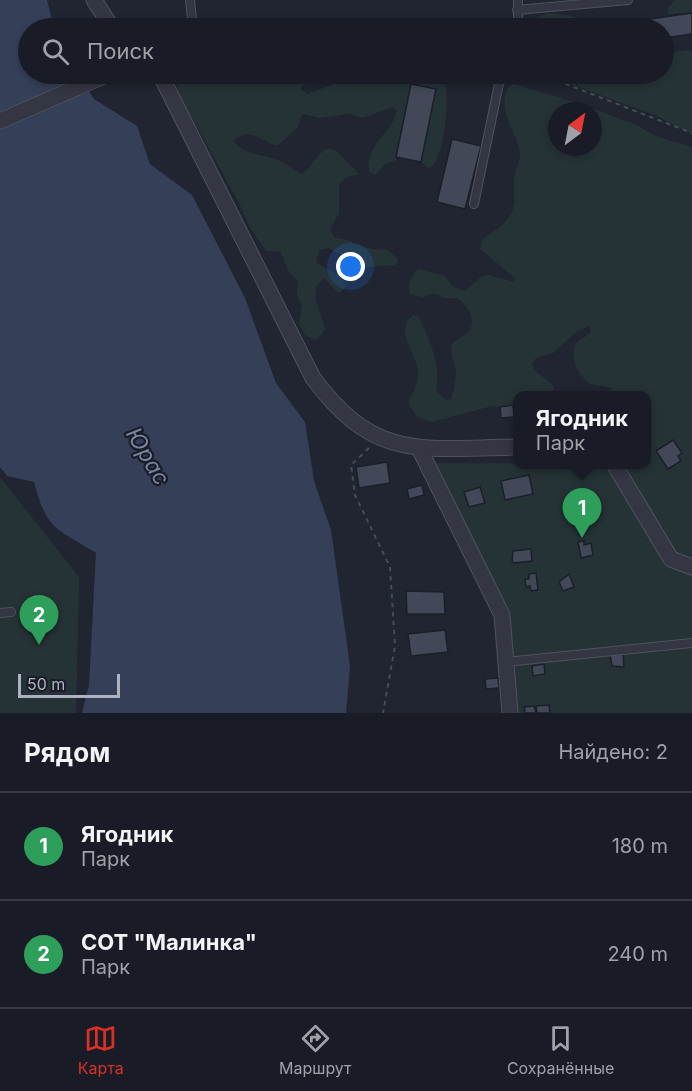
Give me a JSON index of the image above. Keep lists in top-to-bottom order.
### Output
{
  "water": ["Юрас"],
  "scale_bar": "50 m",
  "north": "top right",
  "page": {
    "search": "Поиск",
    "popup": ["Ягодник", "Парк"],
    "pins": ["1", "2"],
    "scale": "50 m",
    "heading": ["Рядом", "Найдено: 2"],
    "list": [
      {
        "mark": "1",
        "name": "Ягодник",
        "note": "Парк",
        "value": "180 m"
      },
      {
        "mark": "2",
        "name": "СОТ \"Малинка\"",
        "note": "Парк",
        "value": "240 m"
      }
    ],
    "nav": ["Карта", "Маршрут", "Сохранённые"]
  }
}
